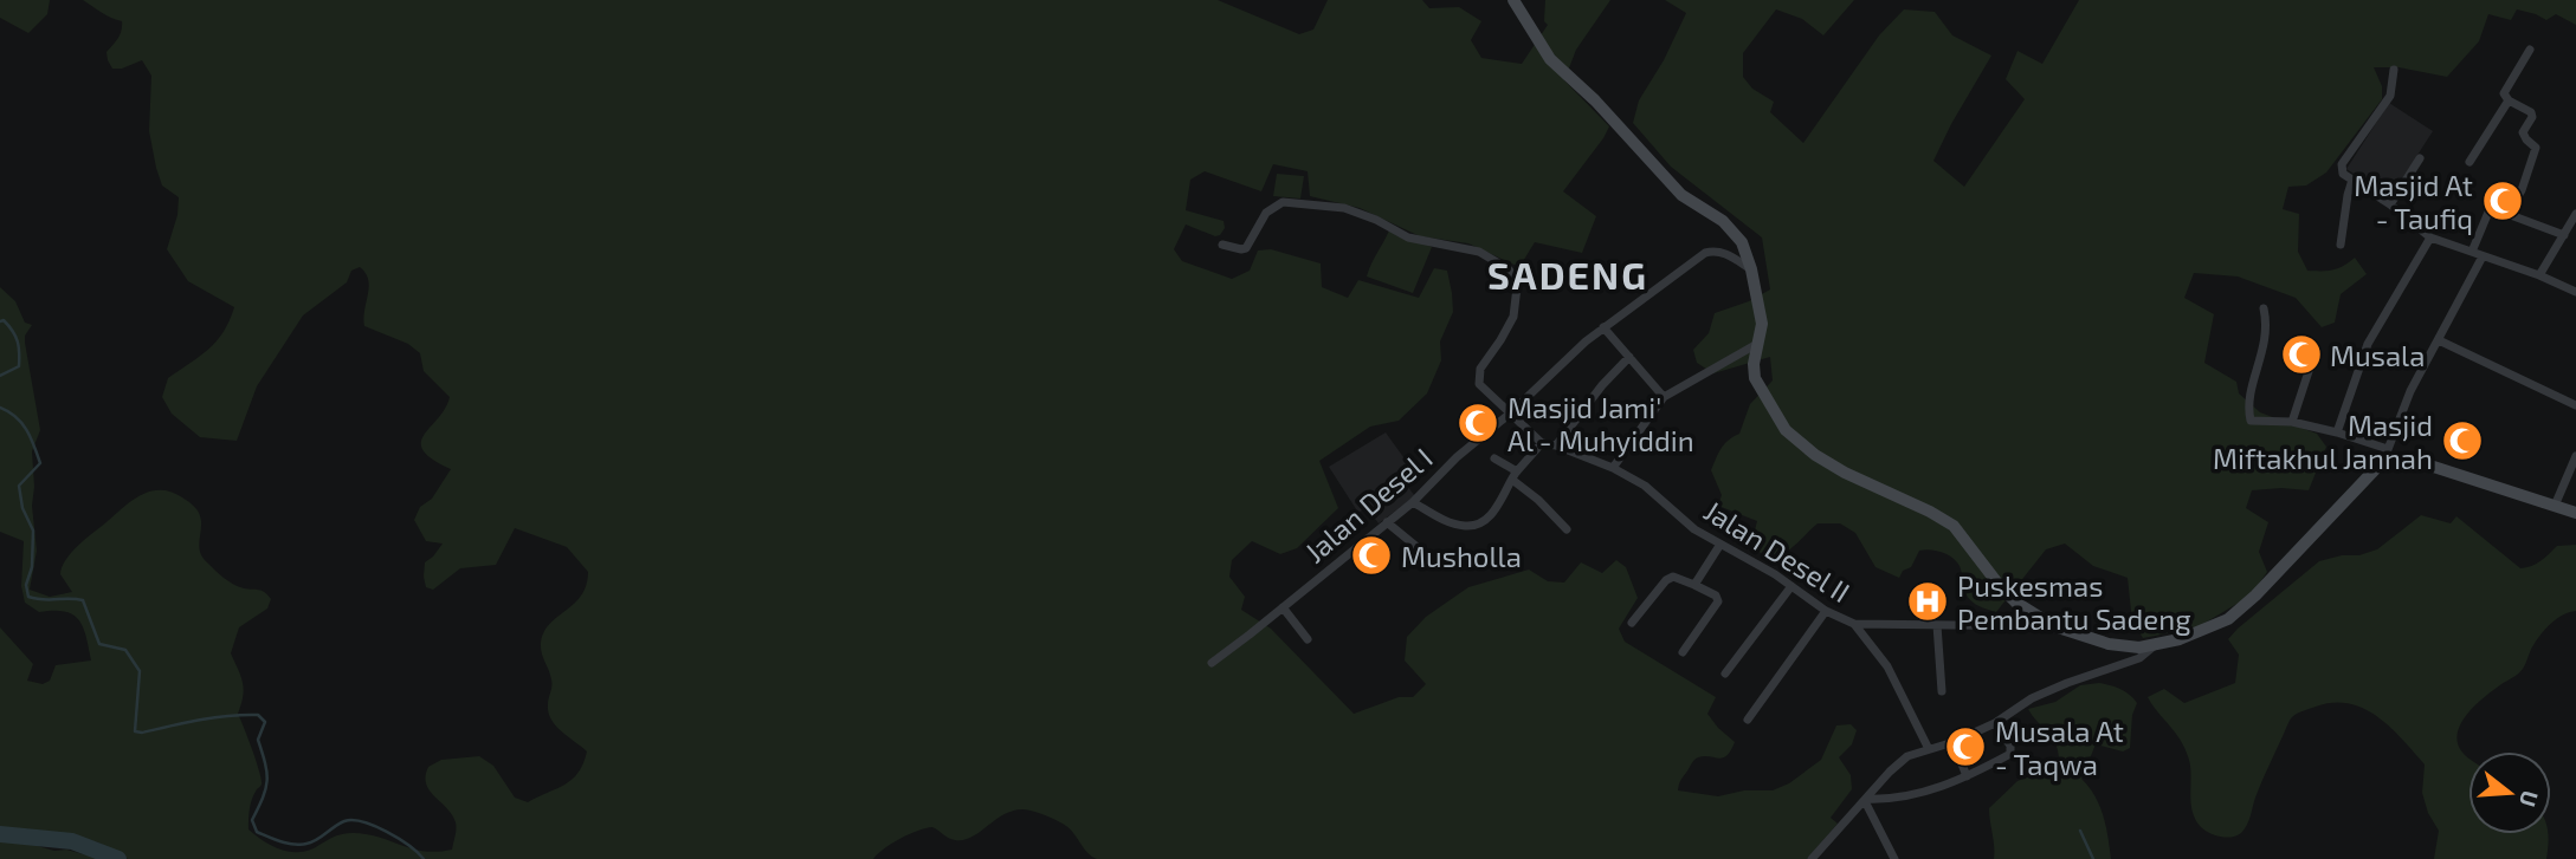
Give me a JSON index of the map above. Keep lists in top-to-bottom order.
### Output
{
  "streets": {
    "street": ["Jalan Desel I", "Jalan Desel II"]
  },
  "districts": ["SADENG"],
  "places": {
    "mosque": [
      "Masjid At - Taufiq",
      "Musala",
      "Masjid Jami' Al - Muhyiddin",
      "Masjid Miftakhul Jannah",
      "Musholla",
      "Musala At - Taqwa"
    ],
    "hospital": ["Puskesmas Pembantu Sadeng"]
  },
  "north": "right"
}
